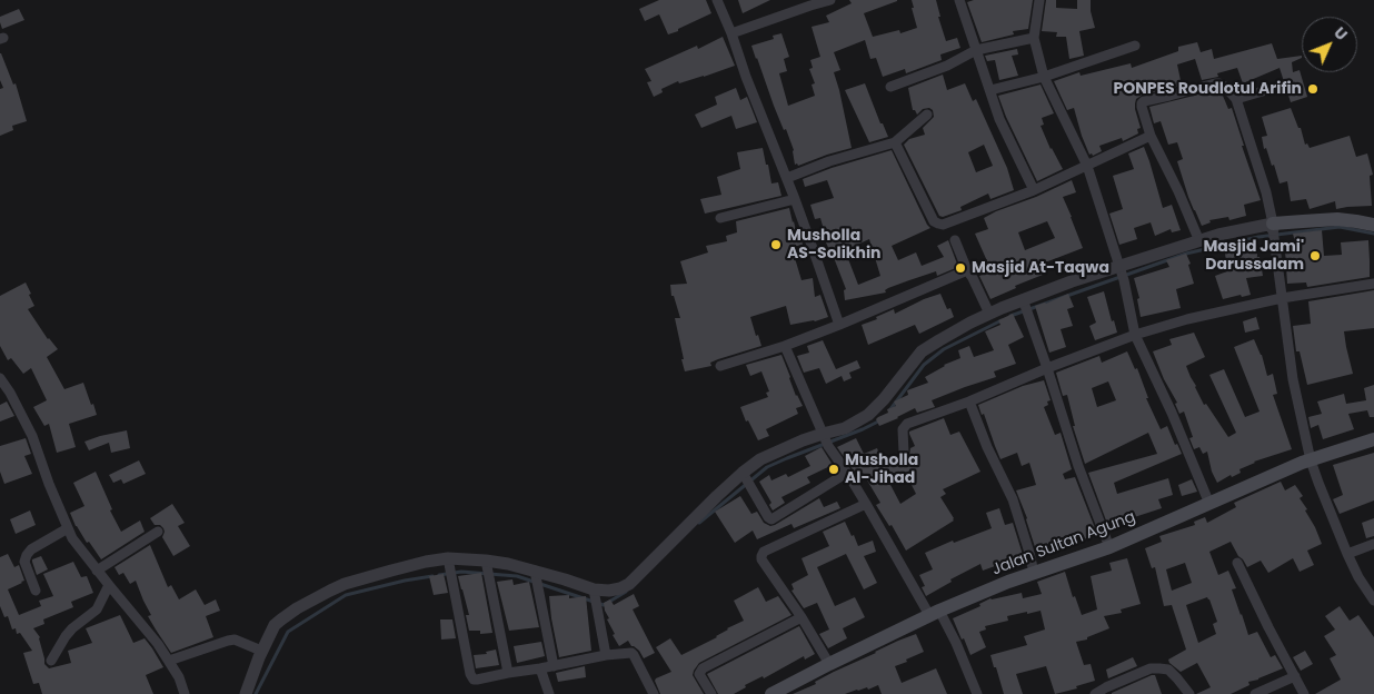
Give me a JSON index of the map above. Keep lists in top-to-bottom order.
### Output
{
  "streets": {
    "main road": ["Jalan Sultan Agung"]
  },
  "places": [
    "PONPES Roudlotul Arifin",
    "Musholla AS-Solikhin",
    "Masjid Jami' Darussalam",
    "Masjid At-Taqwa",
    "Musholla Al-Jihad"
  ],
  "north": "top right"
}
